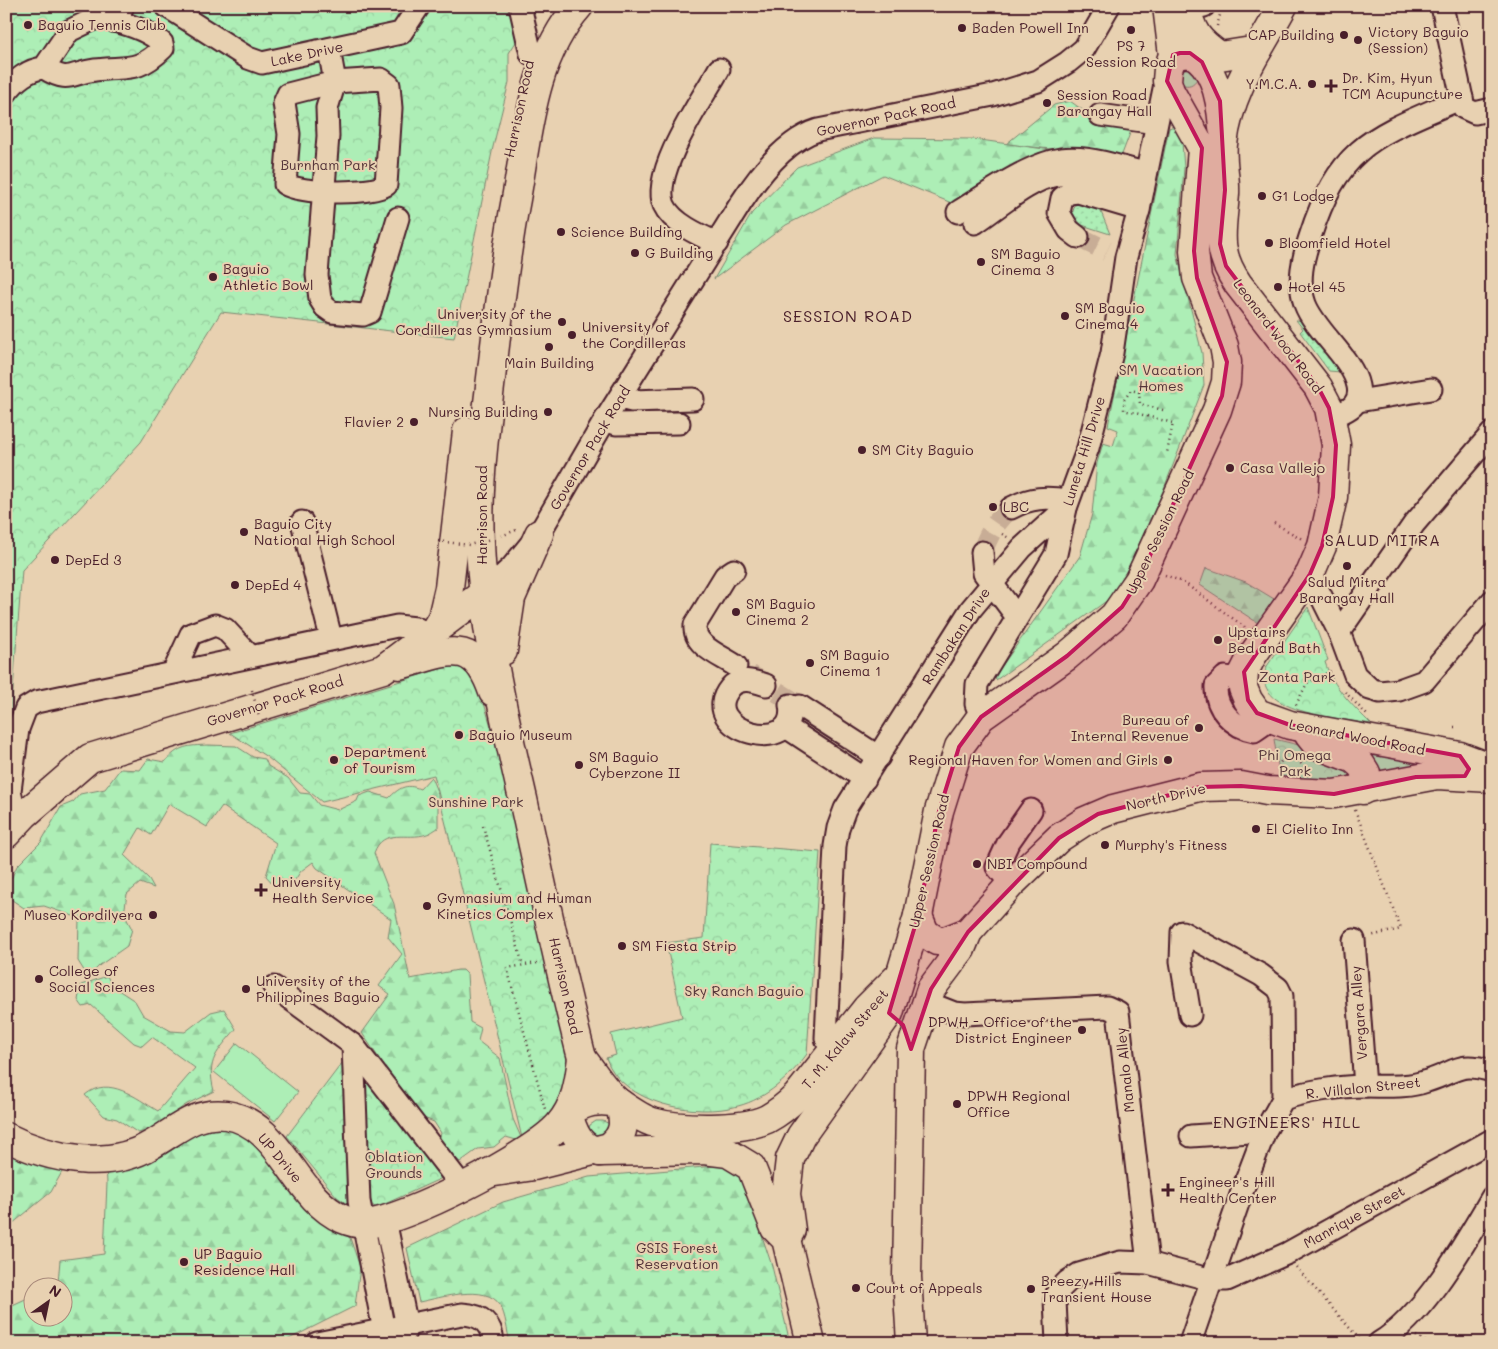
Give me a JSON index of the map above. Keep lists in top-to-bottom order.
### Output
{
  "streets": {
    "main road": [
      "Harrison Road",
      "Governor Pack Road",
      "Leonard Wood Road",
      "Upper Session Road",
      "North Drive",
      "T. M. Kalaw Street",
      "UP Drive"
    ],
    "street": [
      "Lake Drive",
      "Luneta Hill Drive",
      "Rambakan Drive",
      "Vergara Alley",
      "Manalo Alley",
      "R. Villalon Street",
      "Manrique Street"
    ]
  },
  "crossings": [
    ["Harrison Road", "Governor Pack Road"],
    ["Leonard Wood Road", "Upper Session Road"],
    ["Leonard Wood Road", "North Drive"],
    ["Luneta Hill Drive", "Upper Session Road"],
    ["Luneta Hill Drive", "Rambakan Drive"],
    ["Upper Session Road", "T. M. Kalaw Street"],
    ["Rambakan Drive", "T. M. Kalaw Street"],
    ["North Drive", "Manalo Alley"],
    ["Vergara Alley", "R. Villalon Street"]
  ],
  "districts": ["SESSION ROAD", "SALUD MITRA", "ENGINEERS' HILL"],
  "parks": [
    "Burnham Park",
    "SM Vacation Homes",
    "Zonta Park",
    "Phi Omega Park",
    "Sunshine Park",
    "Sky Ranch Baguio",
    "Oblation Grounds",
    "GSIS Forest Reservation"
  ],
  "places": {
    "other": [
      "Baguio Tennis Club",
      "Baden Powell Inn",
      "PS 7 Session Road",
      "CAP Building",
      "Victory Baguio (Session)",
      "Y.M.C.A.",
      "Session Road Barangay Hall",
      "G1 Lodge",
      "Science Building",
      "Bloomfield Hotel",
      "G Building",
      "SM Baguio Cinema 3",
      "Baguio Athletic Bowl",
      "Hotel 45",
      "SM Baguio Cinema 4",
      "University of the Cordilleras Gymnasium",
      "University of the Cordilleras",
      "Main Building",
      "Nursing Building",
      "Flavier 2",
      "SM City Baguio",
      "Casa Vallejo",
      "LBC",
      "Baguio City National High School",
      "DepEd 3",
      "Salud Mitra Barangay Hall",
      "DepEd 4",
      "SM Baguio Cinema 2",
      "Upstairs Bed and Bath",
      "SM Baguio Cinema 1",
      "Bureau of Internal Revenue",
      "Baguio Museum",
      "Department of Tourism",
      "Regional Haven for Women and Girls",
      "SM Baguio Cyberzone II",
      "El Cielito Inn",
      "Murphy's Fitness",
      "NBI Compound",
      "Gymnasium and Human Kinetics Complex",
      "Museo Kordilyera",
      "SM Fiesta Strip",
      "College of Social Sciences",
      "University of the Philippines Baguio",
      "DPWH - Office of the District Engineer",
      "DPWH Regional Office",
      "UP Baguio Residence Hall",
      "Court of Appeals",
      "Breezy Hills Transient House"
    ],
    "health": ["Dr. Kim, Hyun TCM Acupuncture", "University Health Service", "Engineer's Hill Health Center"]
  },
  "north": "top right"
}
